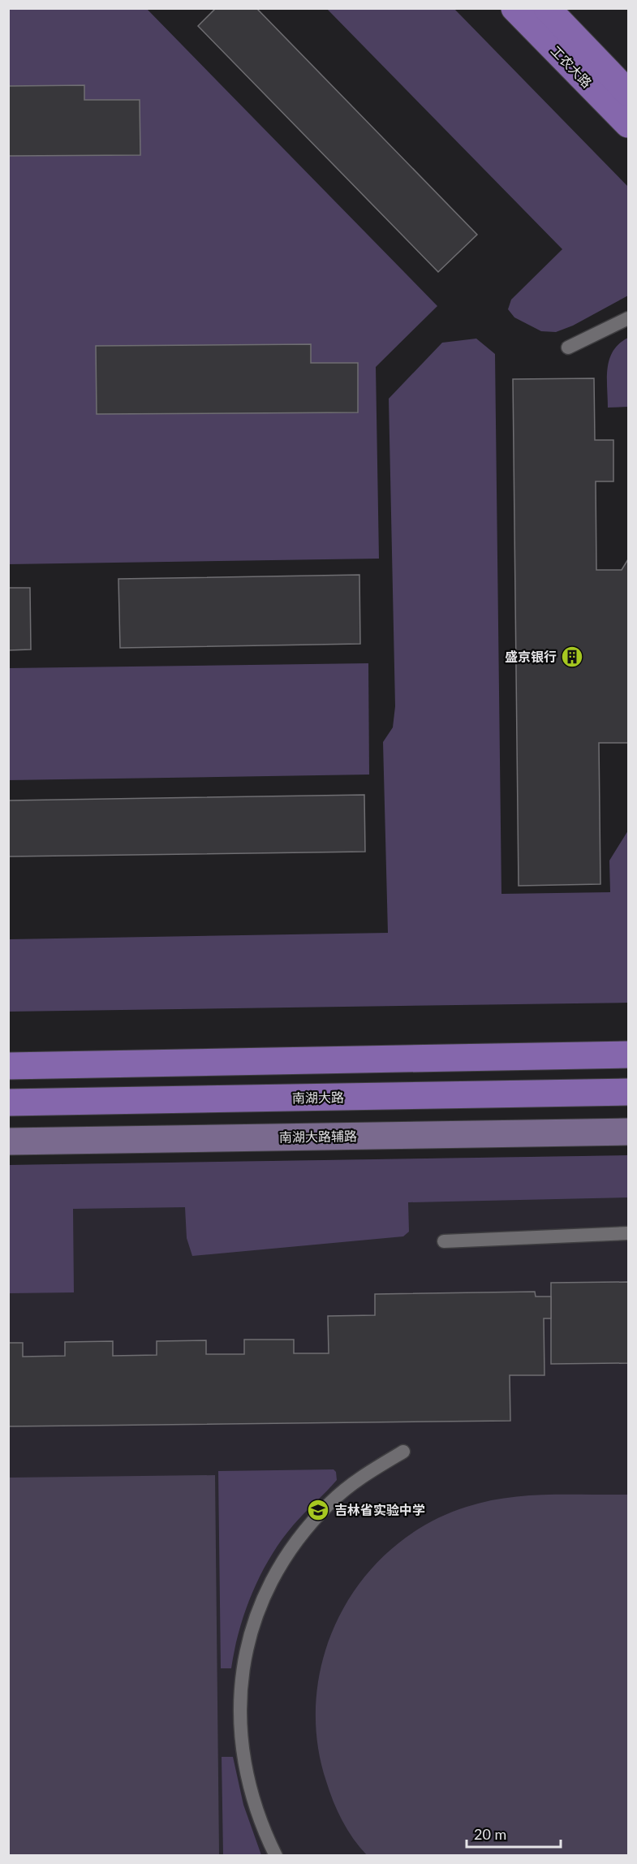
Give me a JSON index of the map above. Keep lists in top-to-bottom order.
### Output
{
  "streets": {
    "main road": ["工农大路", "南湖大路"],
    "street": ["南湖大路辅路"]
  },
  "places": {
    "building": ["盛京银行"],
    "school or university": ["吉林省实验中学"]
  },
  "scale_bar": "20 m"
}
